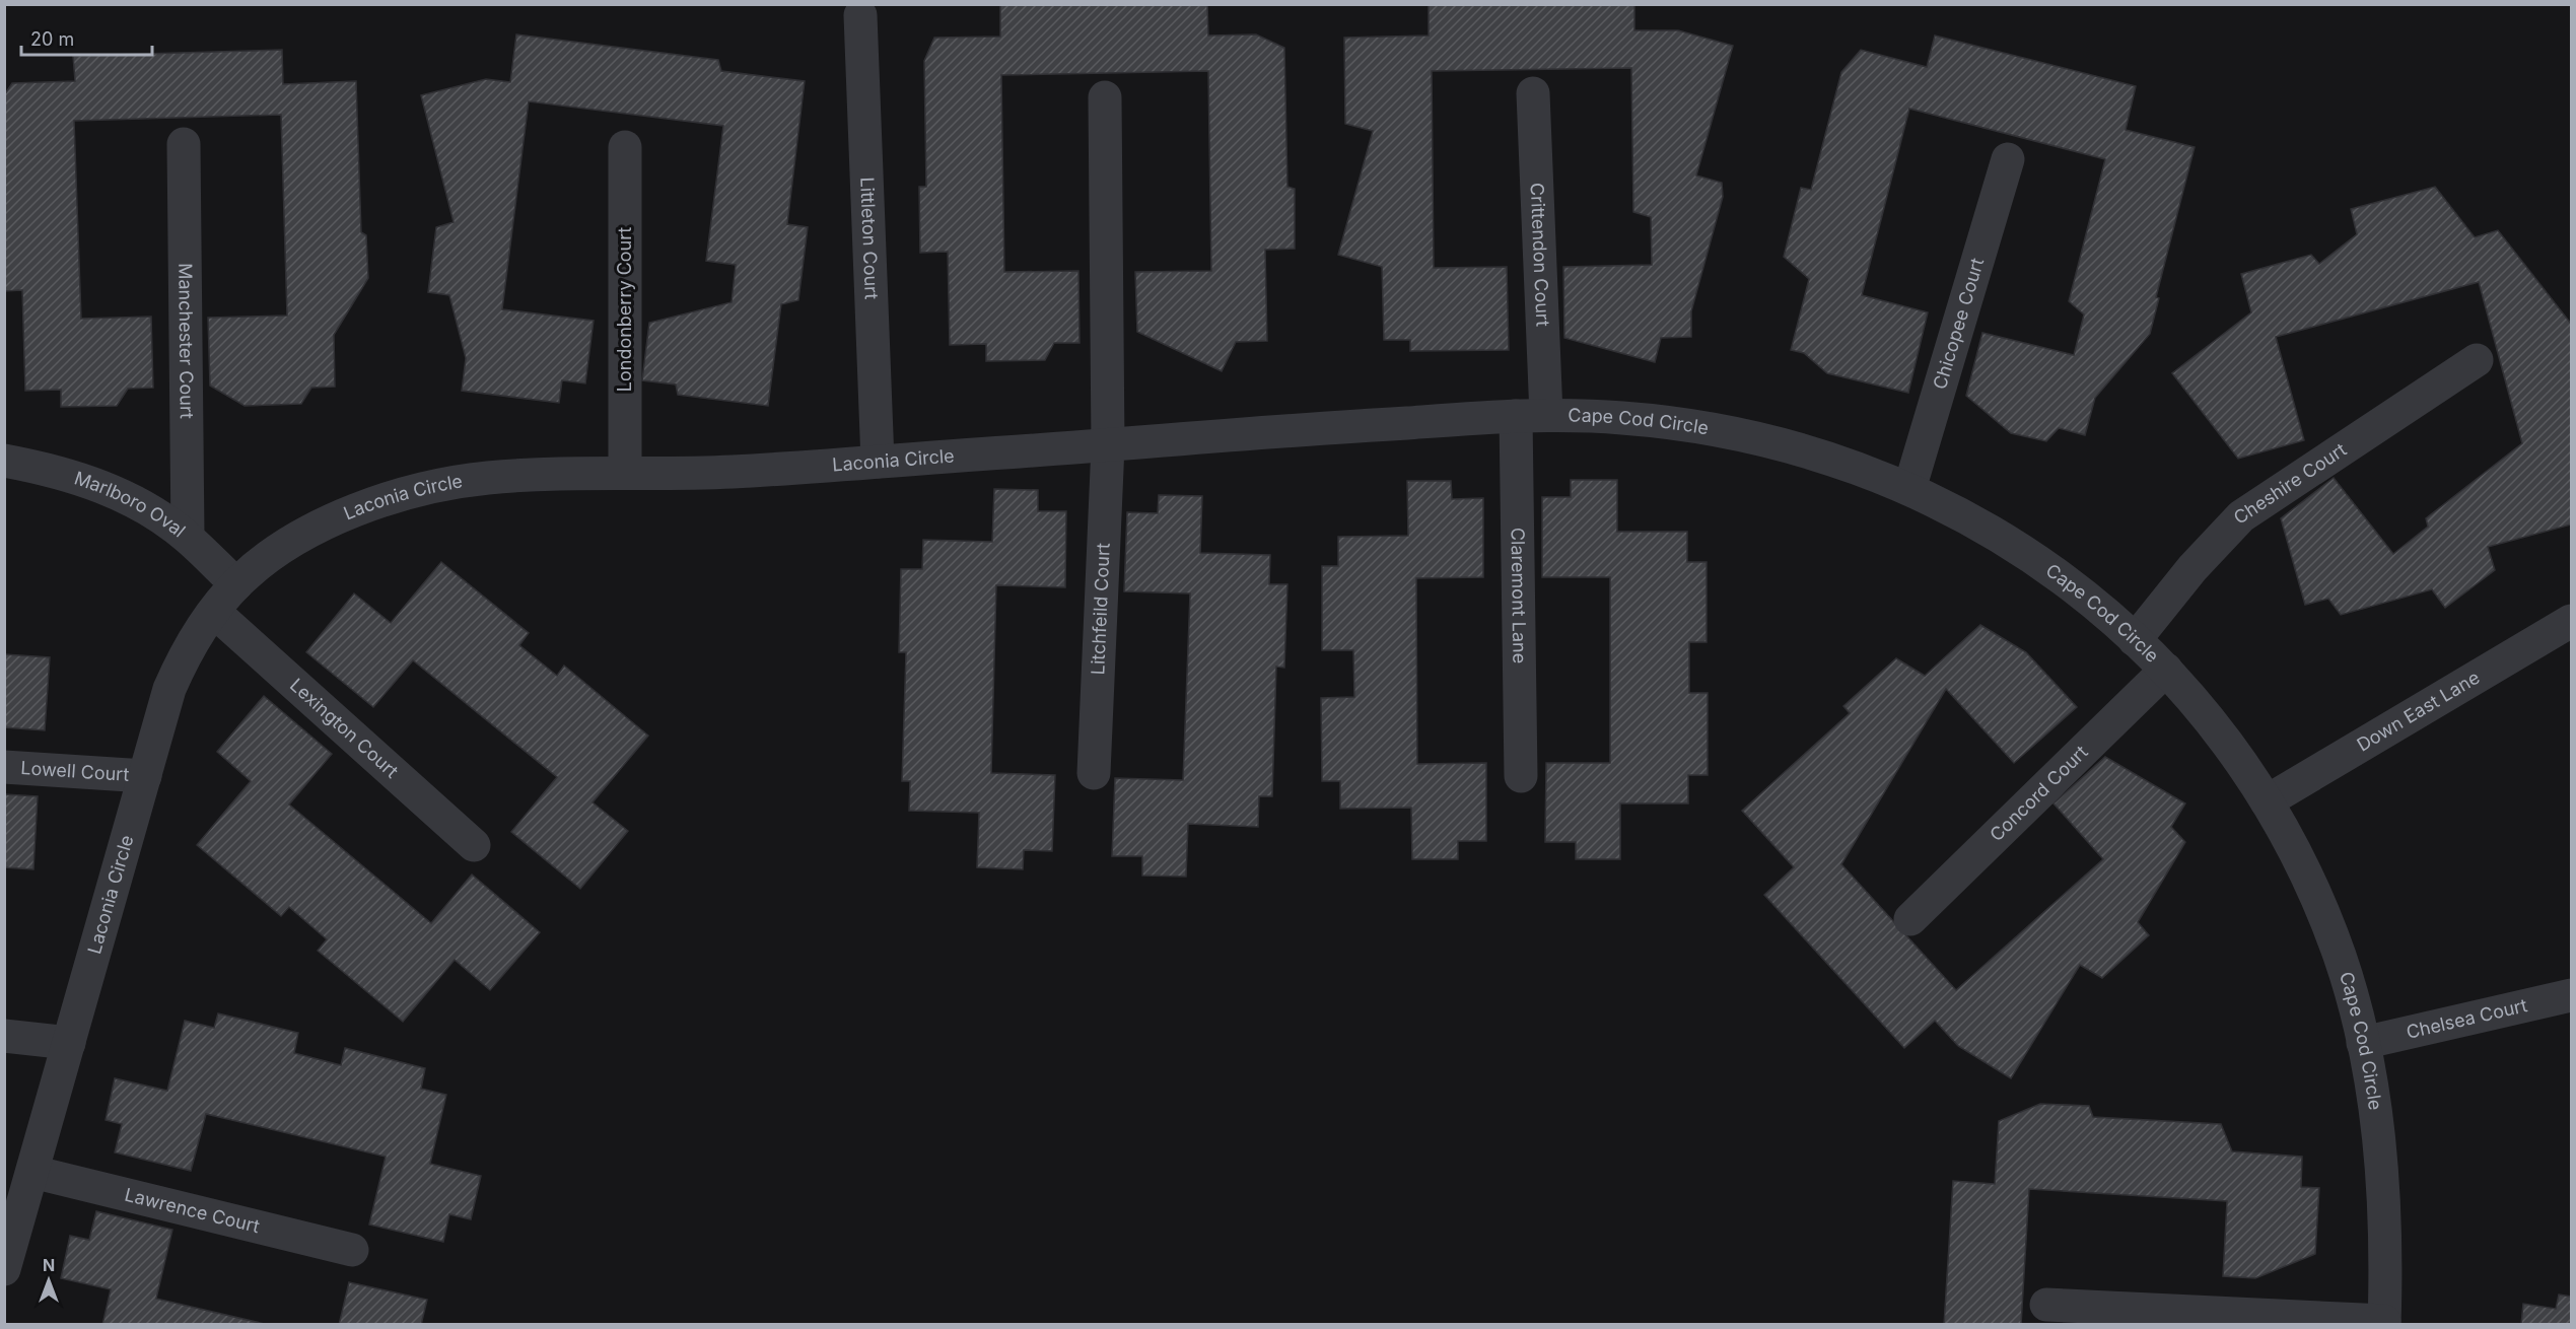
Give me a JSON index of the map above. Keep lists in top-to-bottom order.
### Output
{
  "streets": {
    "street": [
      "Littleton Court",
      "Crittendon Court",
      "Londonberry Court",
      "Chicopee Court",
      "Manchester Court",
      "Cape Cod Circle",
      "Laconia Circle",
      "Cheshire Court",
      "Marlboro Oval",
      "Claremont Lane",
      "Litchfeild Court",
      "Down East Lane",
      "Lexington Court",
      "Lowell Court",
      "Concord Court",
      "Chelsea Court",
      "Lawrence Court"
    ]
  },
  "crossings": [
    ["Littleton Court", "Laconia Circle"],
    ["Crittendon Court", "Cape Cod Circle"],
    ["Crittendon Court", "Claremont Lane"],
    ["Londonberry Court", "Laconia Circle"],
    ["Chicopee Court", "Cape Cod Circle"],
    ["Manchester Court", "Marlboro Oval"],
    ["Cape Cod Circle", "Laconia Circle"],
    ["Cape Cod Circle", "Cheshire Court"],
    ["Cape Cod Circle", "Claremont Lane"],
    ["Cape Cod Circle", "Down East Lane"],
    ["Cape Cod Circle", "Concord Court"],
    ["Cape Cod Circle", "Chelsea Court"],
    ["Laconia Circle", "Marlboro Oval"],
    ["Laconia Circle", "Litchfeild Court"],
    ["Laconia Circle", "Lexington Court"],
    ["Laconia Circle", "Lowell Court"],
    ["Laconia Circle", "Lawrence Court"]
  ],
  "scale_bar": "20 m",
  "north": "top"
}
